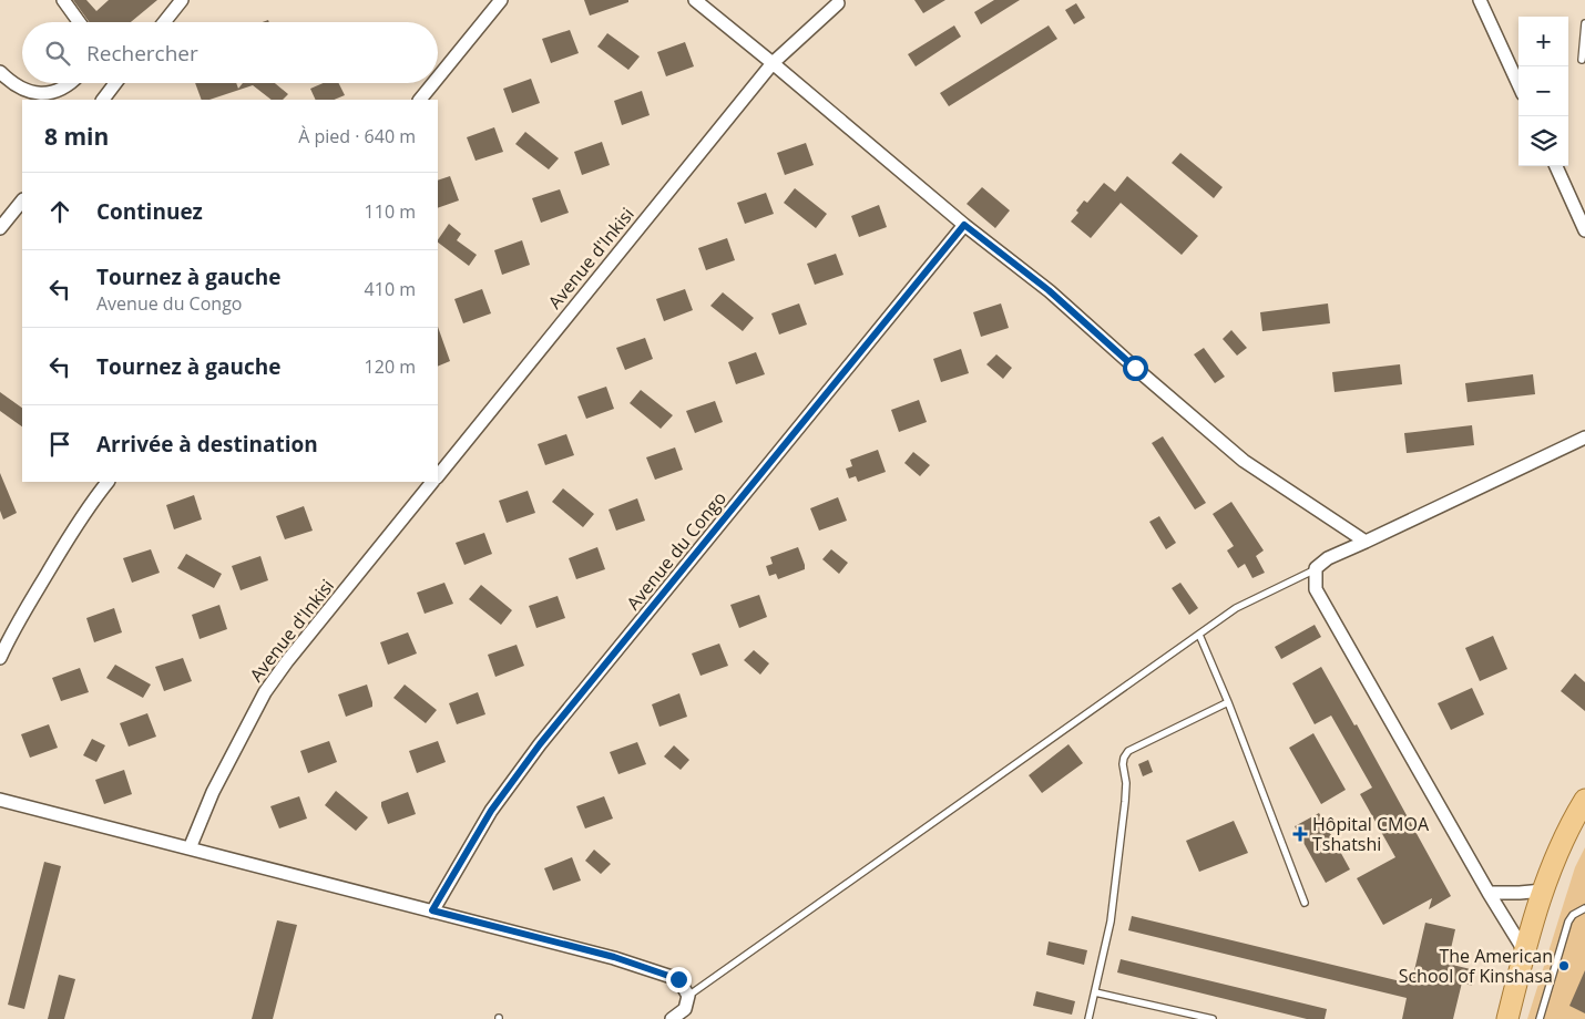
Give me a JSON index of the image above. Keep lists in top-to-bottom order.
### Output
{
  "streets": {
    "street": ["Avenue d'Inkisi", "Avenue du Congo"]
  },
  "places": {
    "health": ["Hôpital CMOA Tshatshi"],
    "other": ["The American School of Kinshasa"]
  },
  "page": {
    "map_buttons": ["+", "−"],
    "search": "Rechercher",
    "heading": ["8 min", "À pied · 640 m"],
    "list": [
      ["Continuez", "110 m"],
      ["Tournez à gauche", "Avenue du Congo", "410 m"],
      ["Tournez à gauche", "120 m"],
      "Arrivée à destination"
    ]
  }
}
